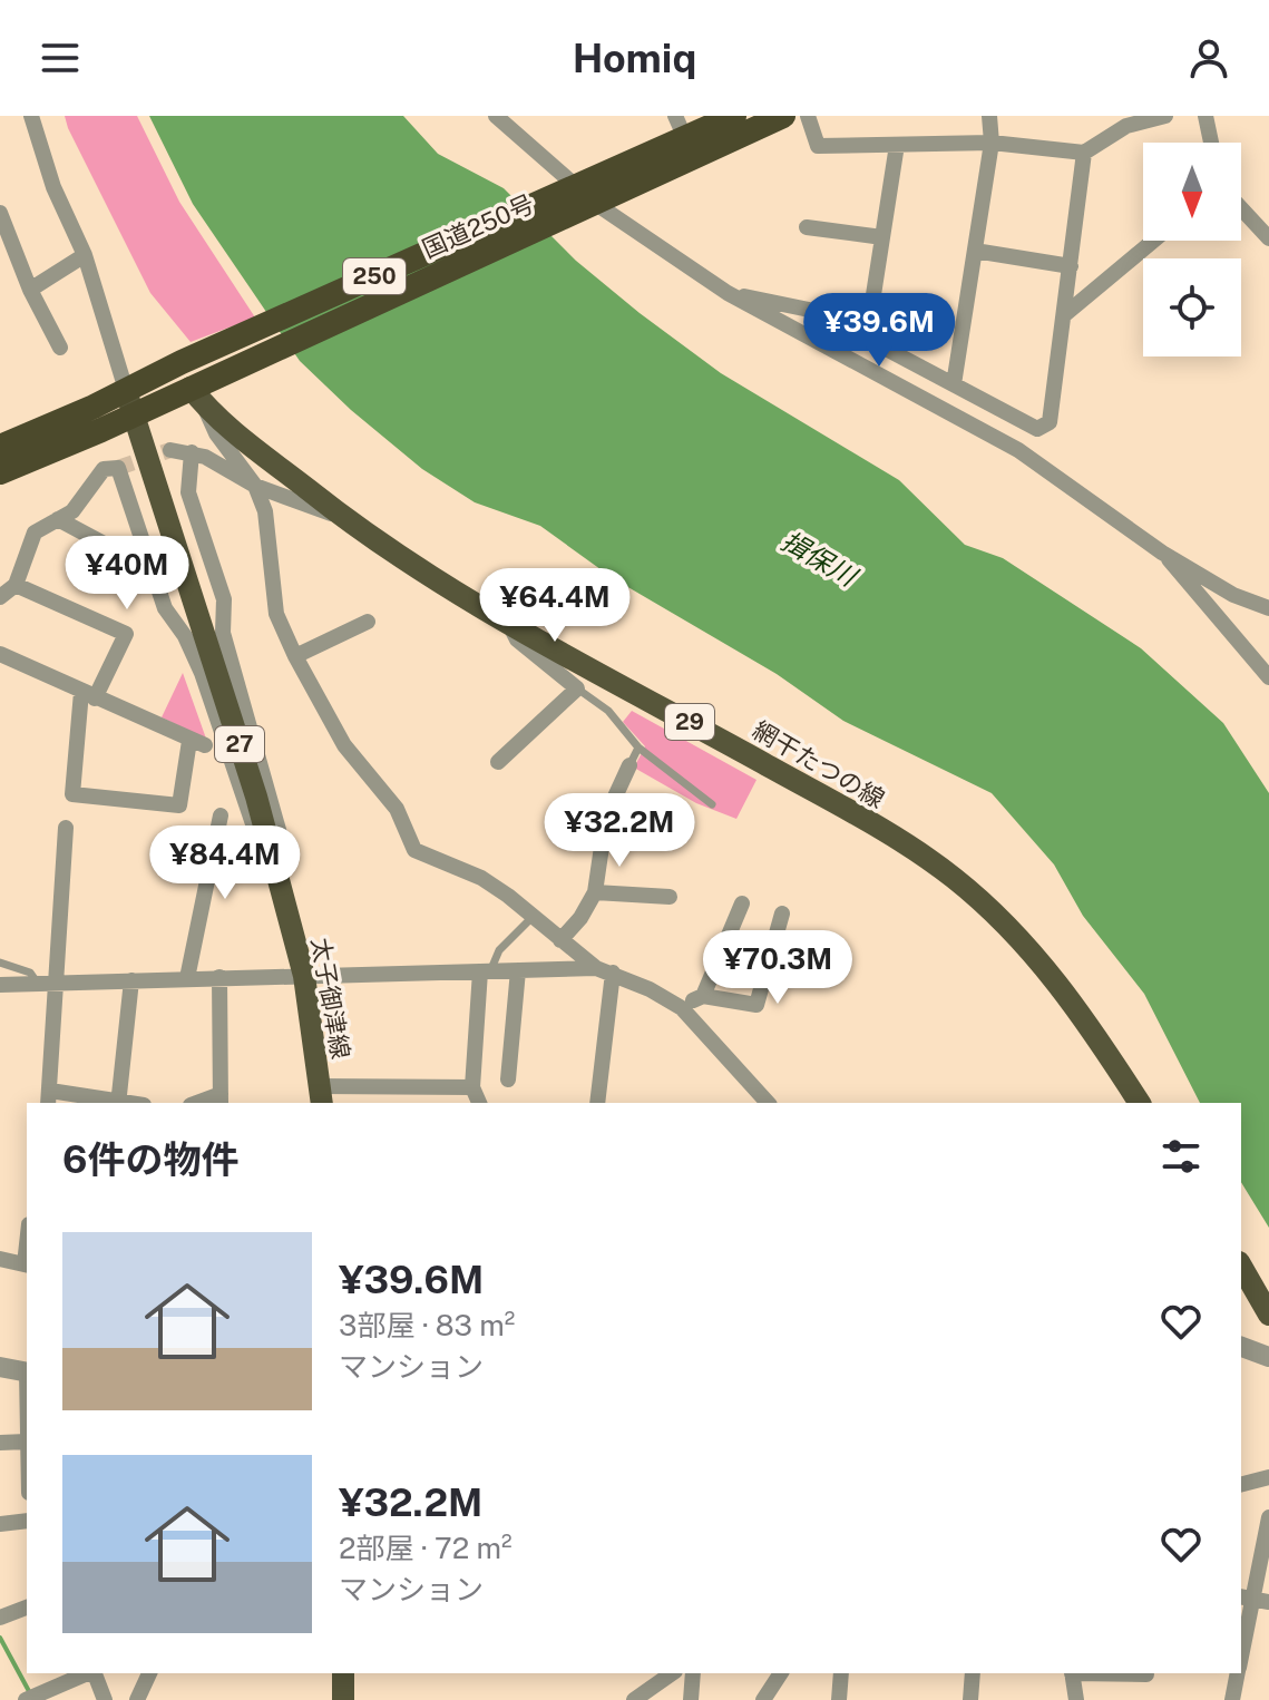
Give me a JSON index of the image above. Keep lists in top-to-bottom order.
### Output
{
  "streets": {
    "highway": ["国道250号", "250"],
    "main road": [
      "29",
      "27",
      "網干たつの線",
      "太子御津線"
    ]
  },
  "crossings": [
    ["国道250号", "網干たつの線"],
    ["国道250号", "太子御津線"]
  ],
  "water": ["揖保川"],
  "north": "bottom",
  "page": {
    "header": "Homiq",
    "price": [
      "¥39.6M",
      "¥40M",
      "¥64.4M",
      "¥32.2M",
      "¥84.4M",
      "¥70.3M"
    ],
    "heading": "6件の物件",
    "list": [
      {
        "name": "¥39.6M",
        "note": "3部屋 · 83 m² · マンション"
      },
      {
        "name": "¥32.2M",
        "note": "2部屋 · 72 m² · マンション"
      }
    ]
  }
}
